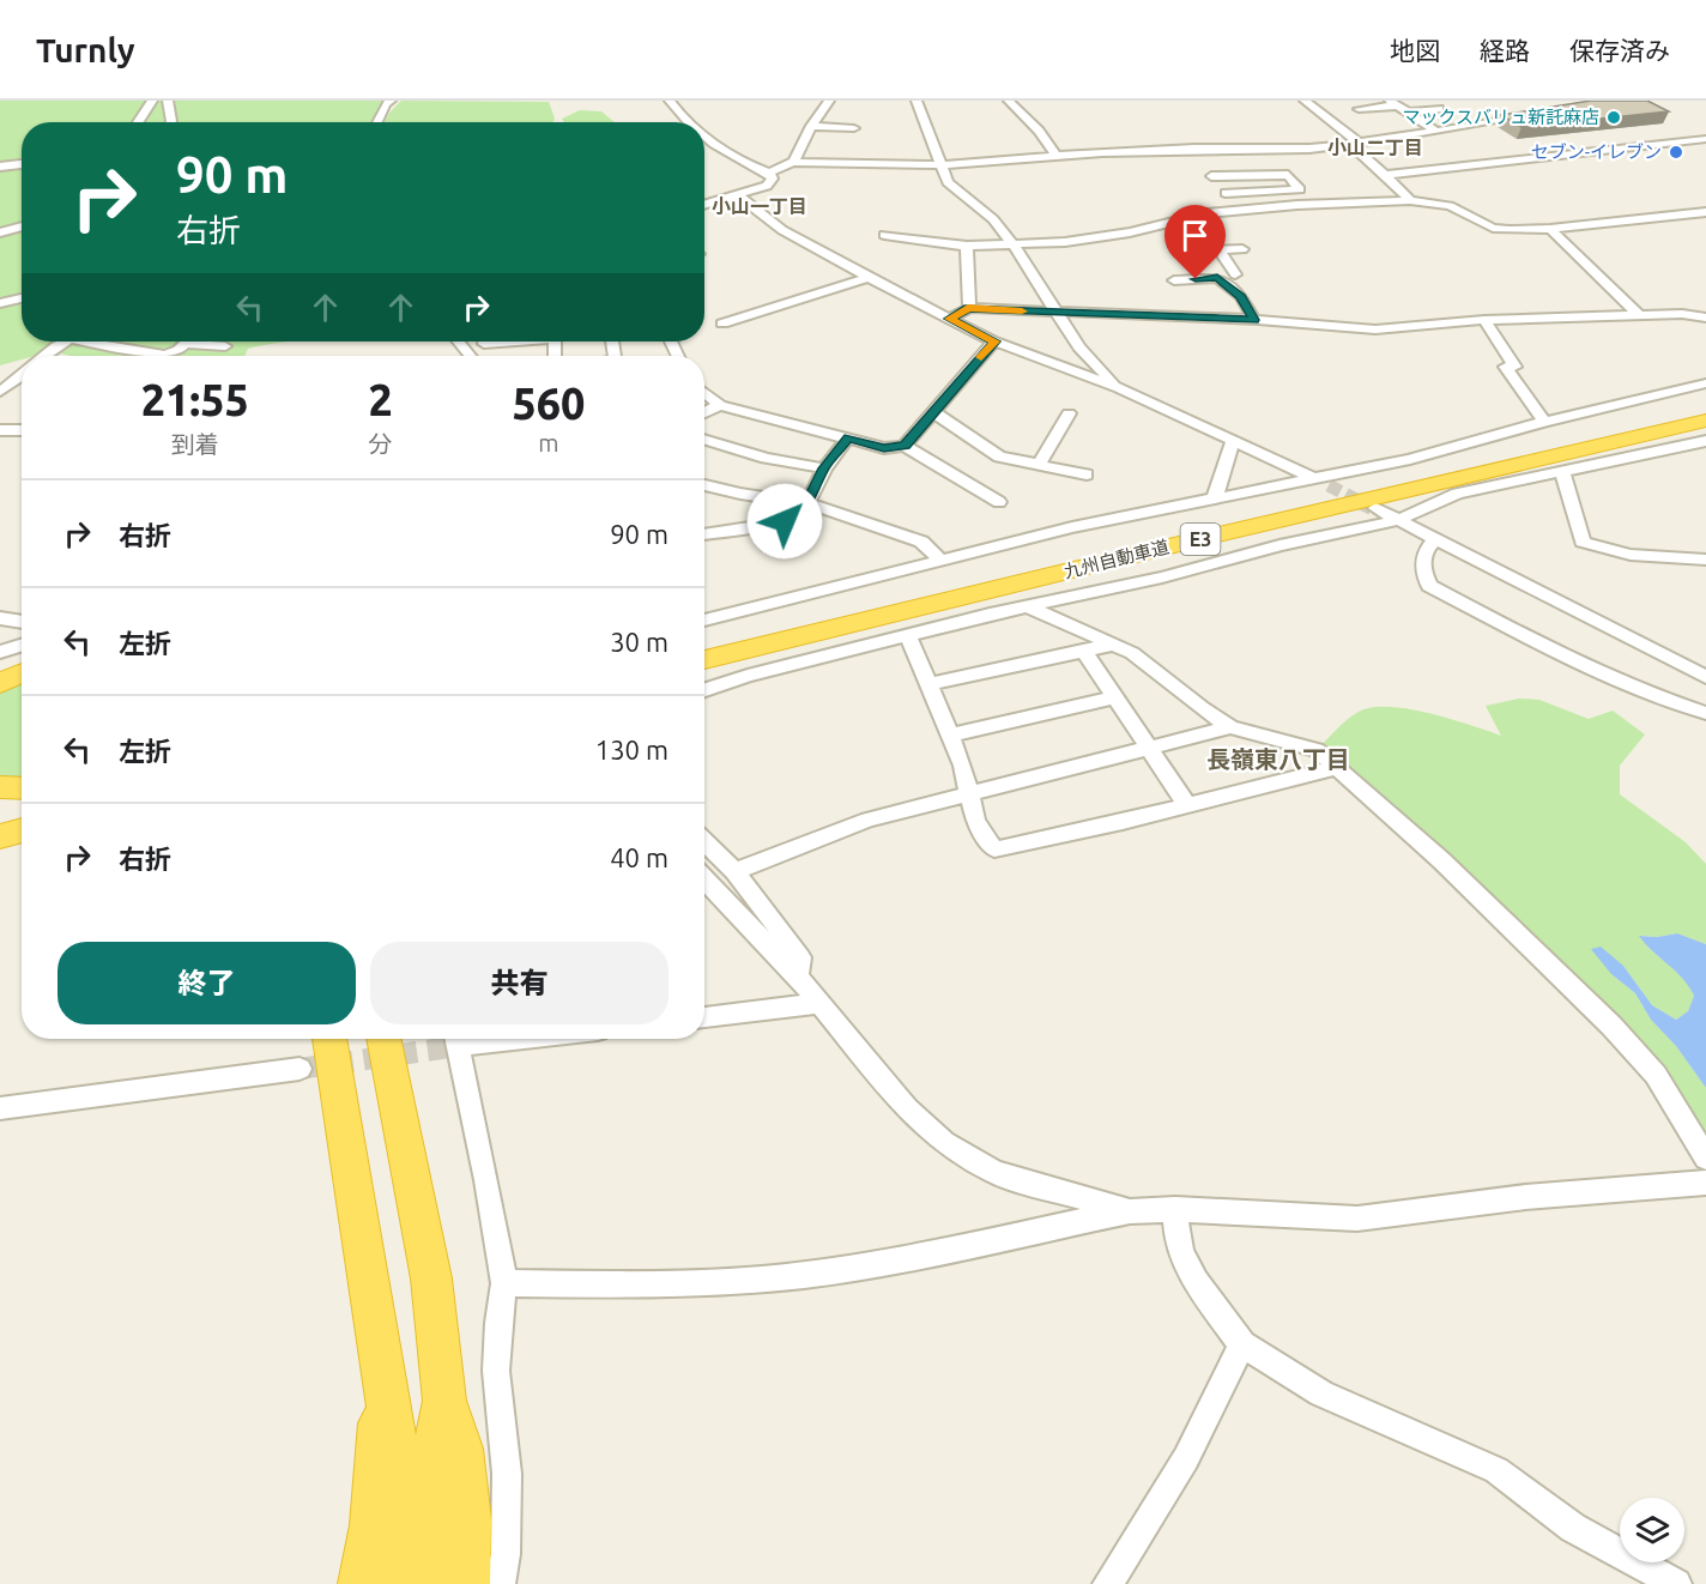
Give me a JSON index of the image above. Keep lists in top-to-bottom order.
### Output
{
  "streets": {
    "highway": ["E3", "九州自動車道"]
  },
  "districts": ["小山二丁目", "小山一丁目", "長嶺東八丁目"],
  "places": ["マックスバリュ新託麻店", "セブン-イレブン"],
  "page": {
    "header": "Turnly",
    "nav": ["地図", "経路", "保存済み"],
    "turn": ["90 m", "右折"],
    "eta": [
      "21:55",
      "到着",
      "2",
      "分",
      "560",
      "m"
    ],
    "list": [
      {
        "name": "右折",
        "value": "90 m"
      },
      {
        "name": "左折",
        "value": "30 m"
      },
      {
        "name": "左折",
        "value": "130 m"
      },
      {
        "name": "右折",
        "value": "40 m"
      }
    ],
    "buttons": ["終了", "共有"]
  }
}
